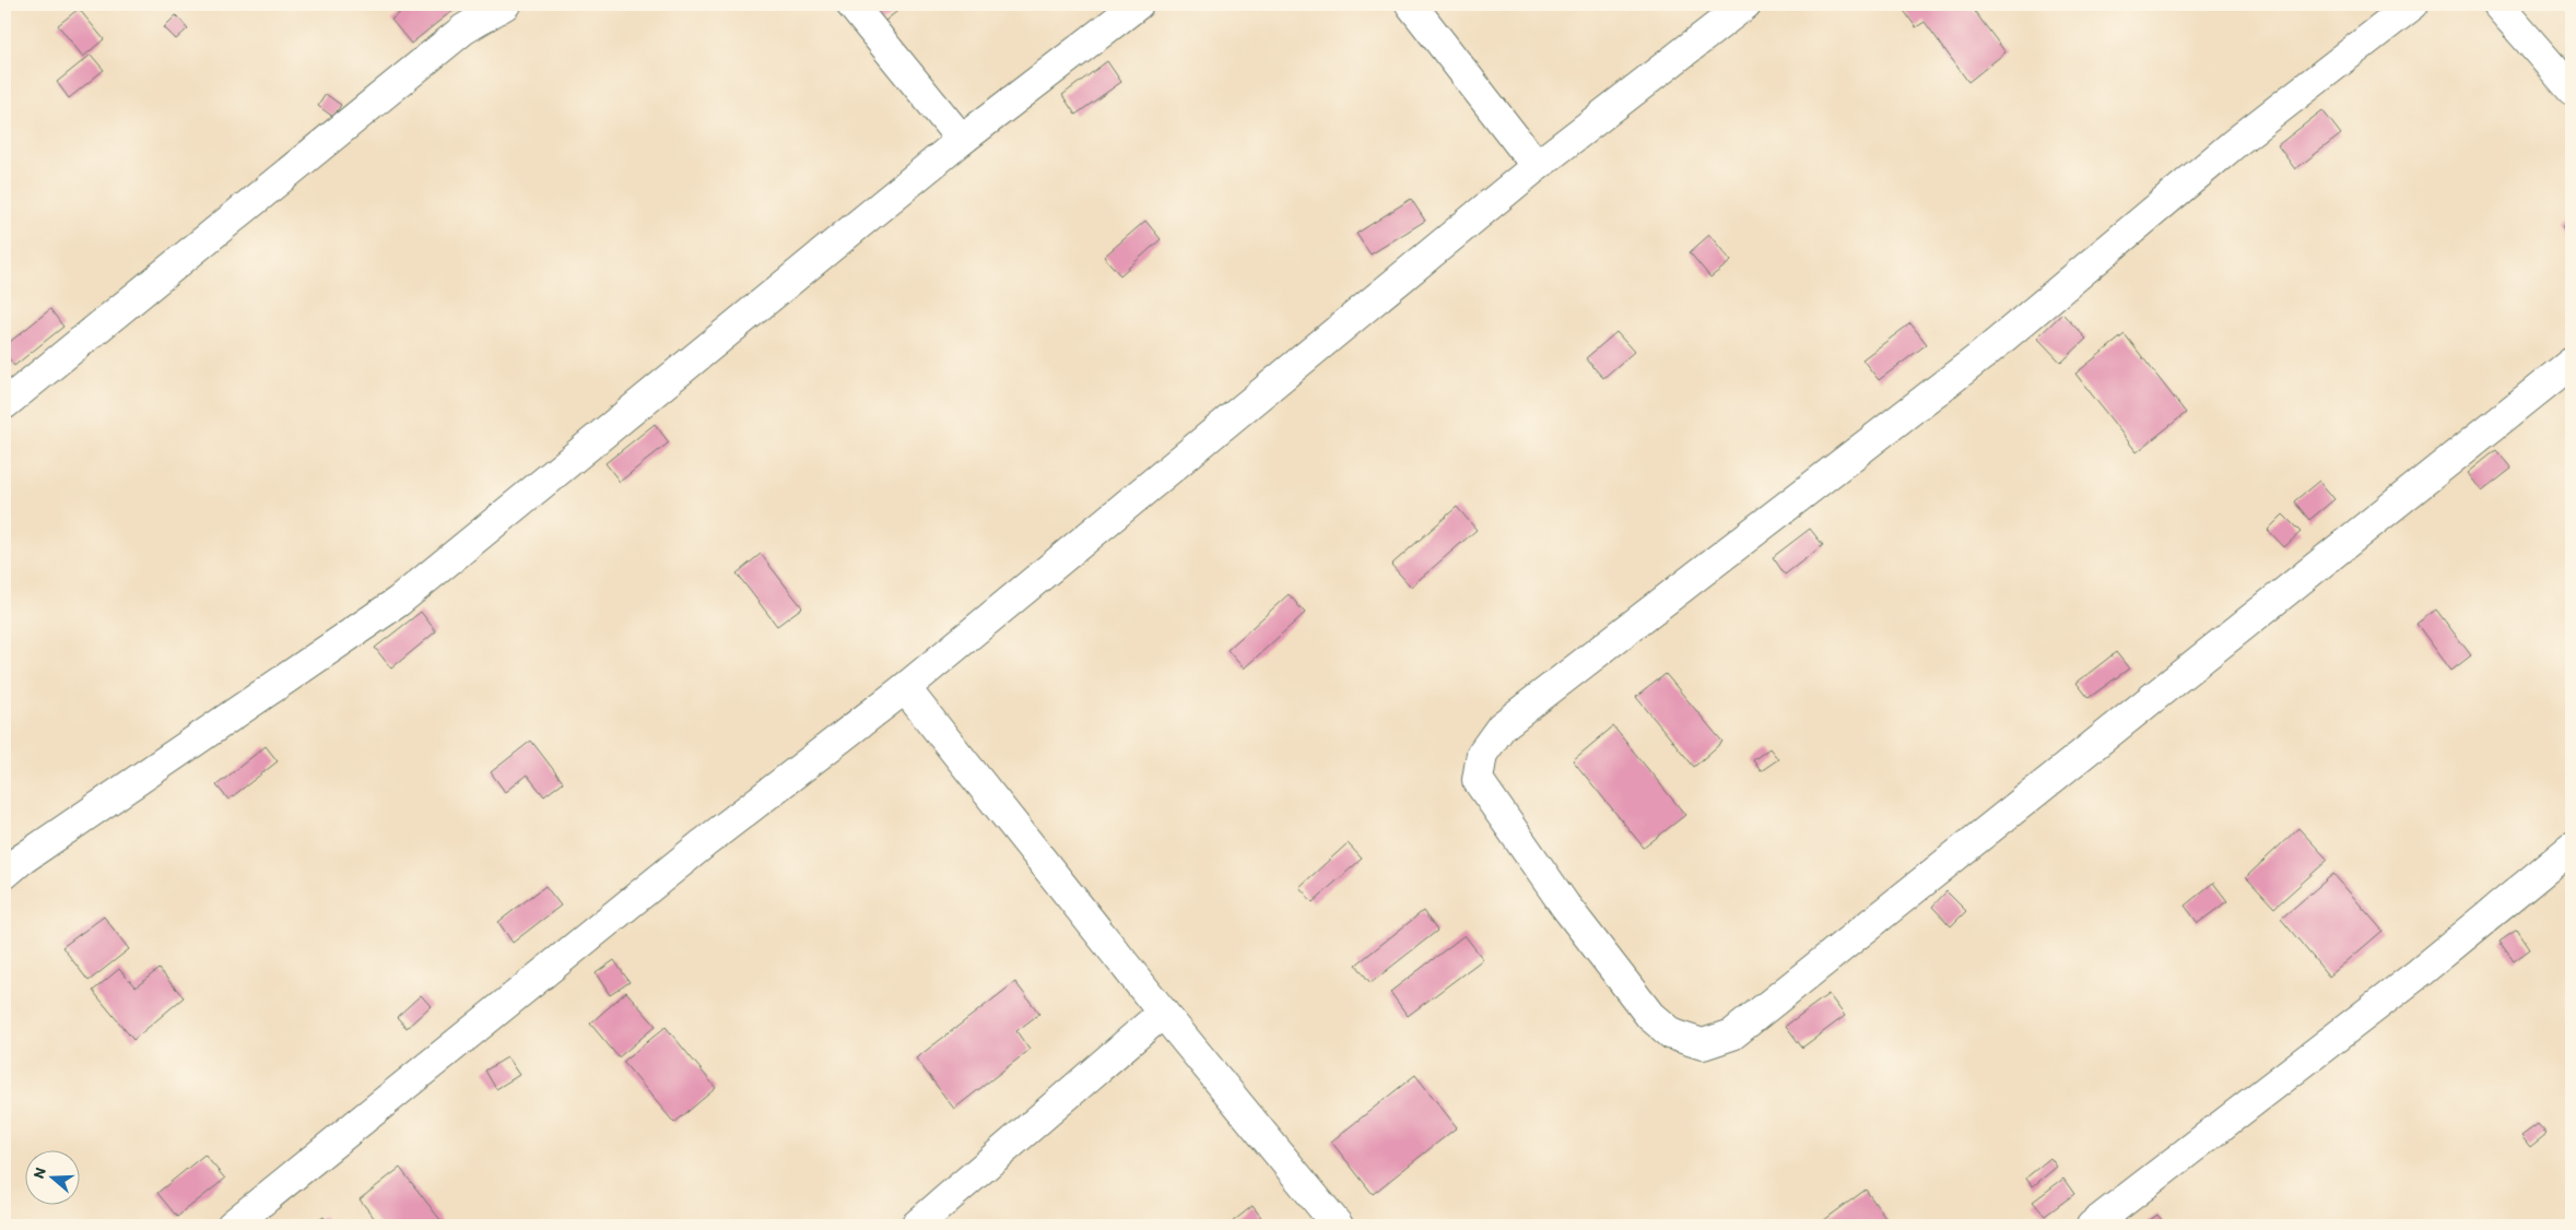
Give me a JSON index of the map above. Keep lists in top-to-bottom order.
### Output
{
  "north": "left"
}
